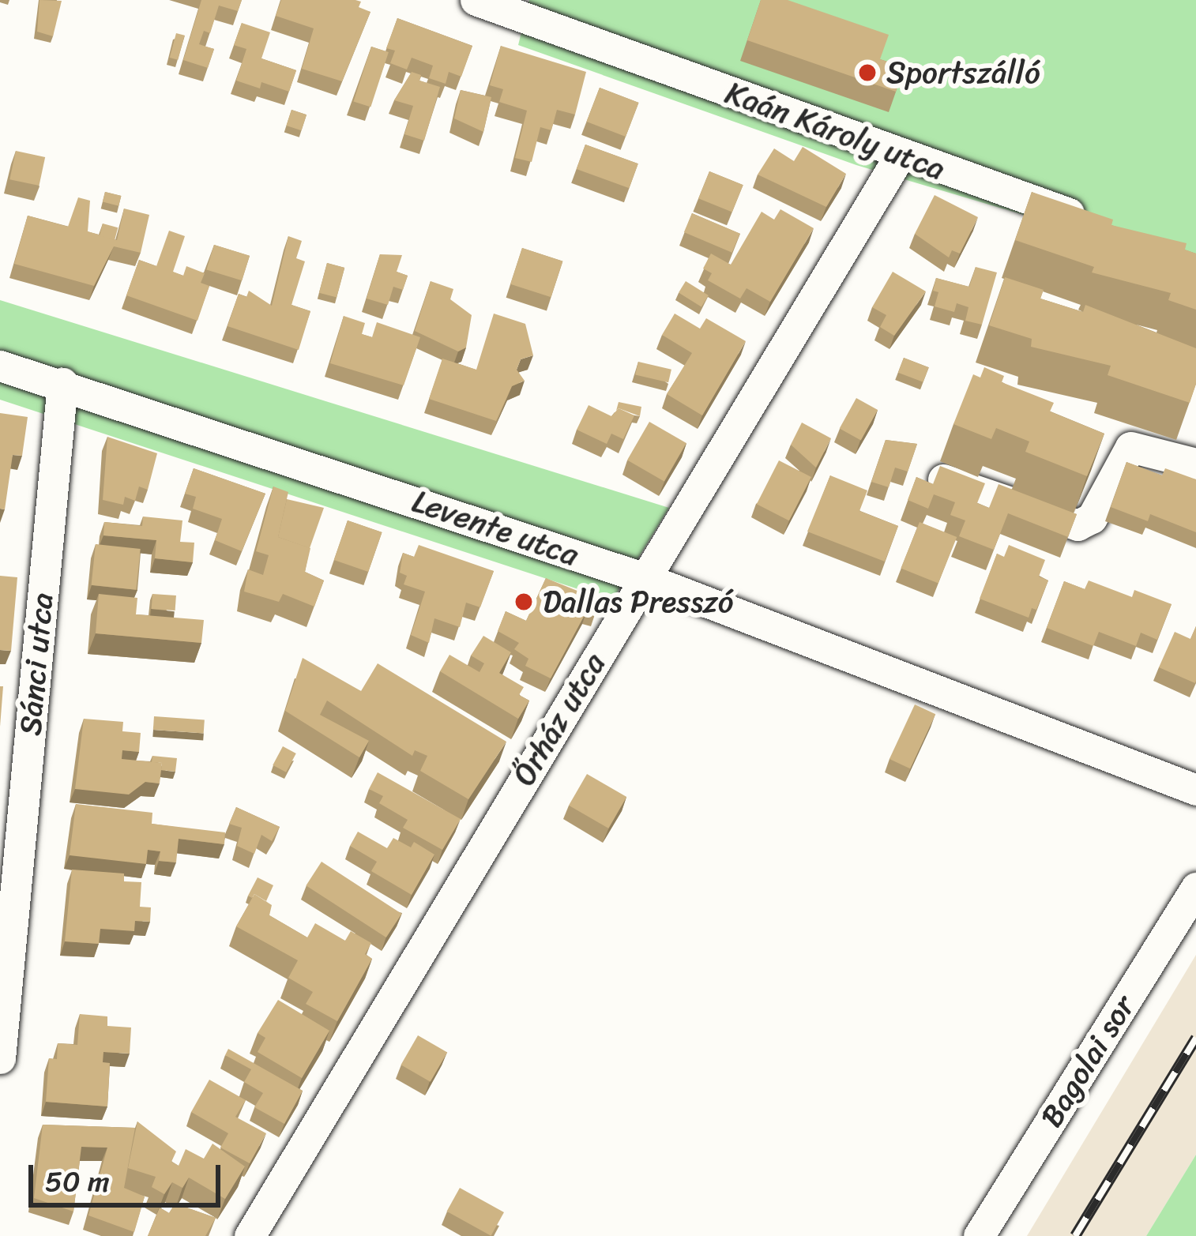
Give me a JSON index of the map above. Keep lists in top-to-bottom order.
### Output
{
  "streets": {
    "street": [
      "Kaán Károly utca",
      "Levente utca",
      "Sánci utca",
      "Őrház utca",
      "Bagolai sor"
    ]
  },
  "crossings": [
    ["Kaán Károly utca", "Őrház utca"],
    ["Levente utca", "Sánci utca"],
    ["Levente utca", "Őrház utca"]
  ],
  "places": ["Sportszálló", "Dallas Presszó"],
  "scale_bar": "50 m"
}
